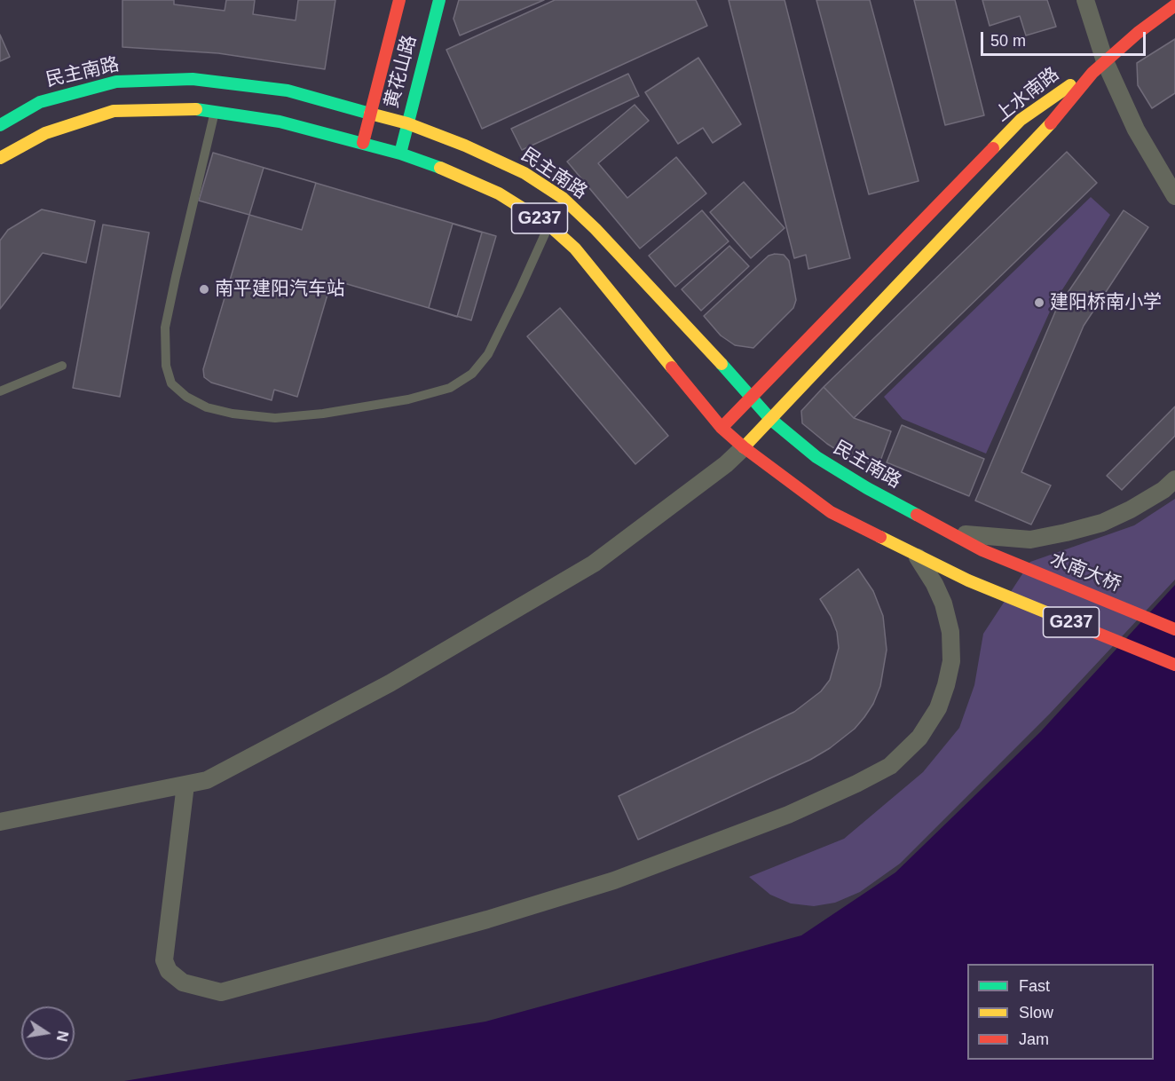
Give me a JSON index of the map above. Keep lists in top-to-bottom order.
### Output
{
  "streets": {
    "main road": [
      "黄花山路",
      "民主南路",
      "上水南路",
      "G237",
      "水南大桥"
    ]
  },
  "crossings": [
    ["黄花山路", "民主南路"],
    ["黄花山路", "G237"],
    ["民主南路", "上水南路"],
    ["民主南路", "水南大桥"],
    ["上水南路", "G237"]
  ],
  "places": ["南平建阳汽车站", "建阳桥南小学"],
  "legend": ["Fast", "Slow", "Jam"],
  "scale_bar": "50 m",
  "north": "right"
}
